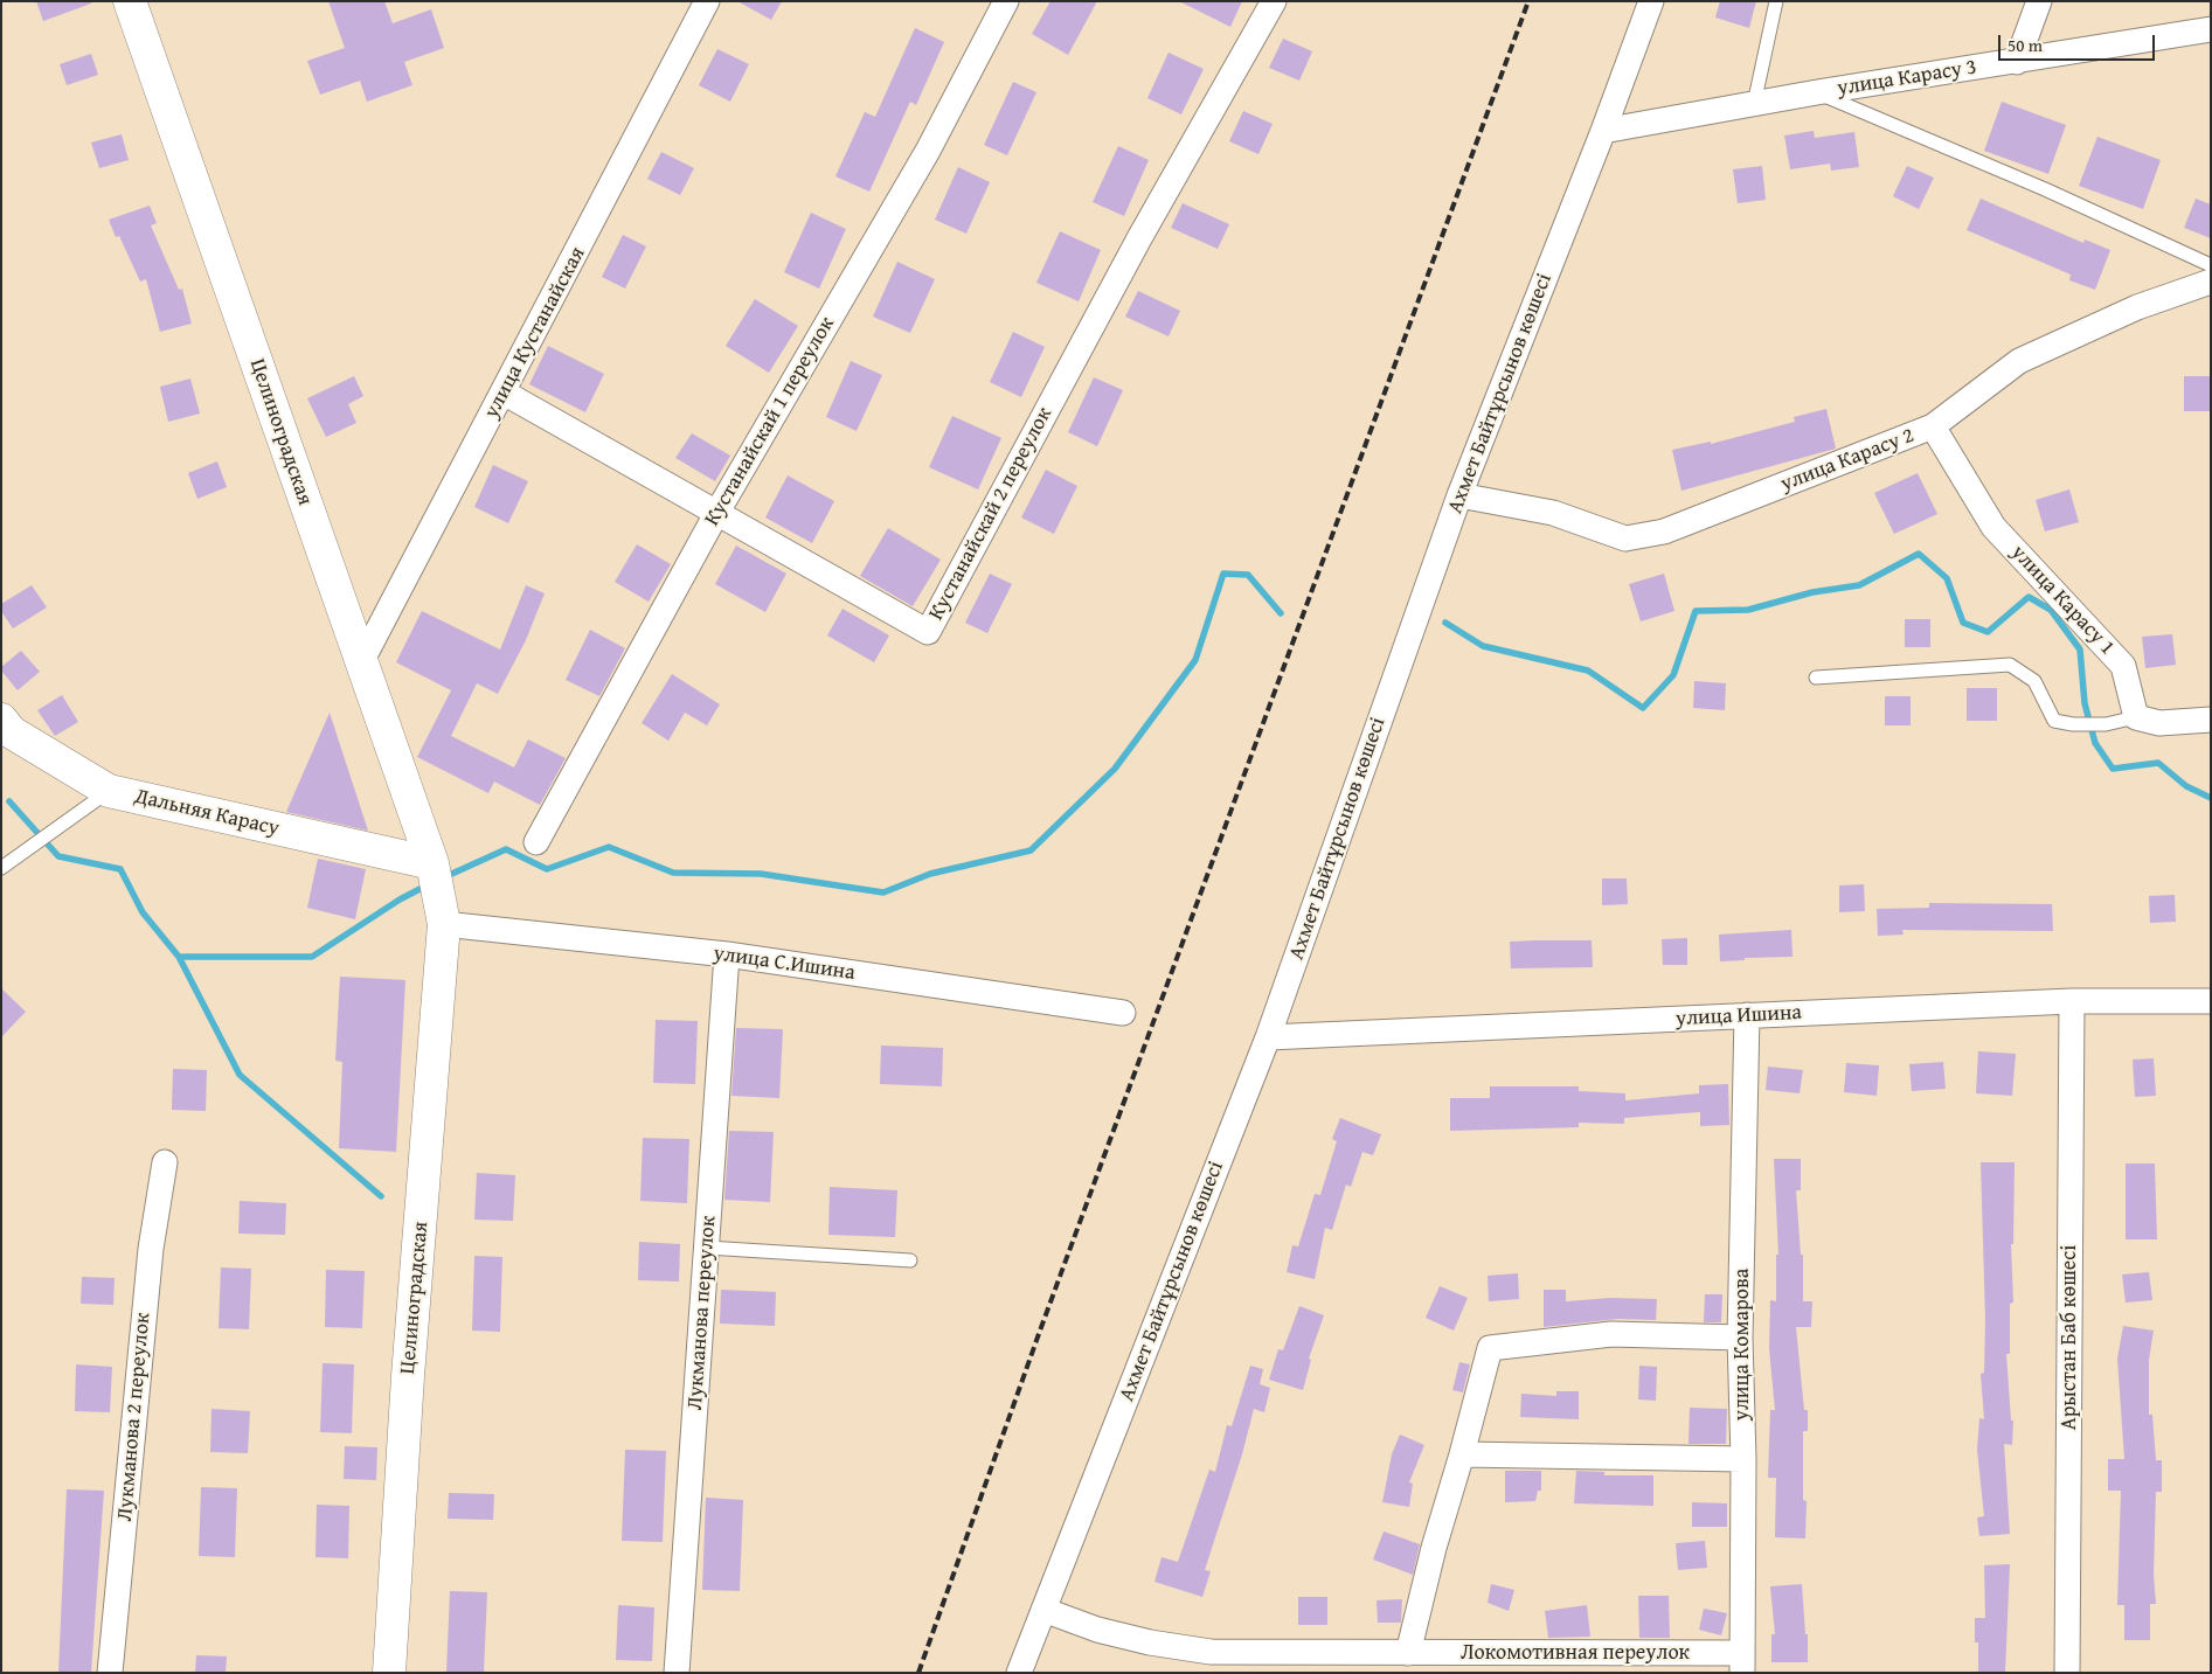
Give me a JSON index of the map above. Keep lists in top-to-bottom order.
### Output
{
  "streets": {
    "street": [
      "улица Карасу 3",
      "улица Кустанайская",
      "Ахмет Байтұрсынов көшесі",
      "Кустанайскай 1 переулок",
      "Целиноградская",
      "улица Карасу 2",
      "Кустанайскай 2 переулок",
      "улица Карасу 1",
      "Дальняя Карасу",
      "улица С.Ишина",
      "улица Ишина",
      "Лукманова переулок",
      "Арыстан Баб көшесі",
      "улица Комарова",
      "Лукманова 2 переулок",
      "Локомотивная переулок"
    ]
  },
  "crossings": [
    ["улица Карасу 3", "Ахмет Байтұрсынов көшесі"],
    ["улица Кустанайская", "Целиноградская"],
    ["улица Кустанайская", "Кустанайскай 2 переулок"],
    ["Ахмет Байтұрсынов көшесі", "улица Карасу 2"],
    ["Ахмет Байтұрсынов көшесі", "улица Ишина"],
    ["Ахмет Байтұрсынов көшесі", "Локомотивная переулок"],
    ["Кустанайскай 1 переулок", "Кустанайскай 2 переулок"],
    ["Целиноградская", "Дальняя Карасу"],
    ["Целиноградская", "улица С.Ишина"],
    ["улица Карасу 2", "улица Карасу 1"],
    ["улица С.Ишина", "Лукманова переулок"],
    ["улица Ишина", "Арыстан Баб көшесі"],
    ["улица Ишина", "улица Комарова"],
    ["улица Комарова", "Локомотивная переулок"]
  ],
  "scale_bar": "50 m"
}
